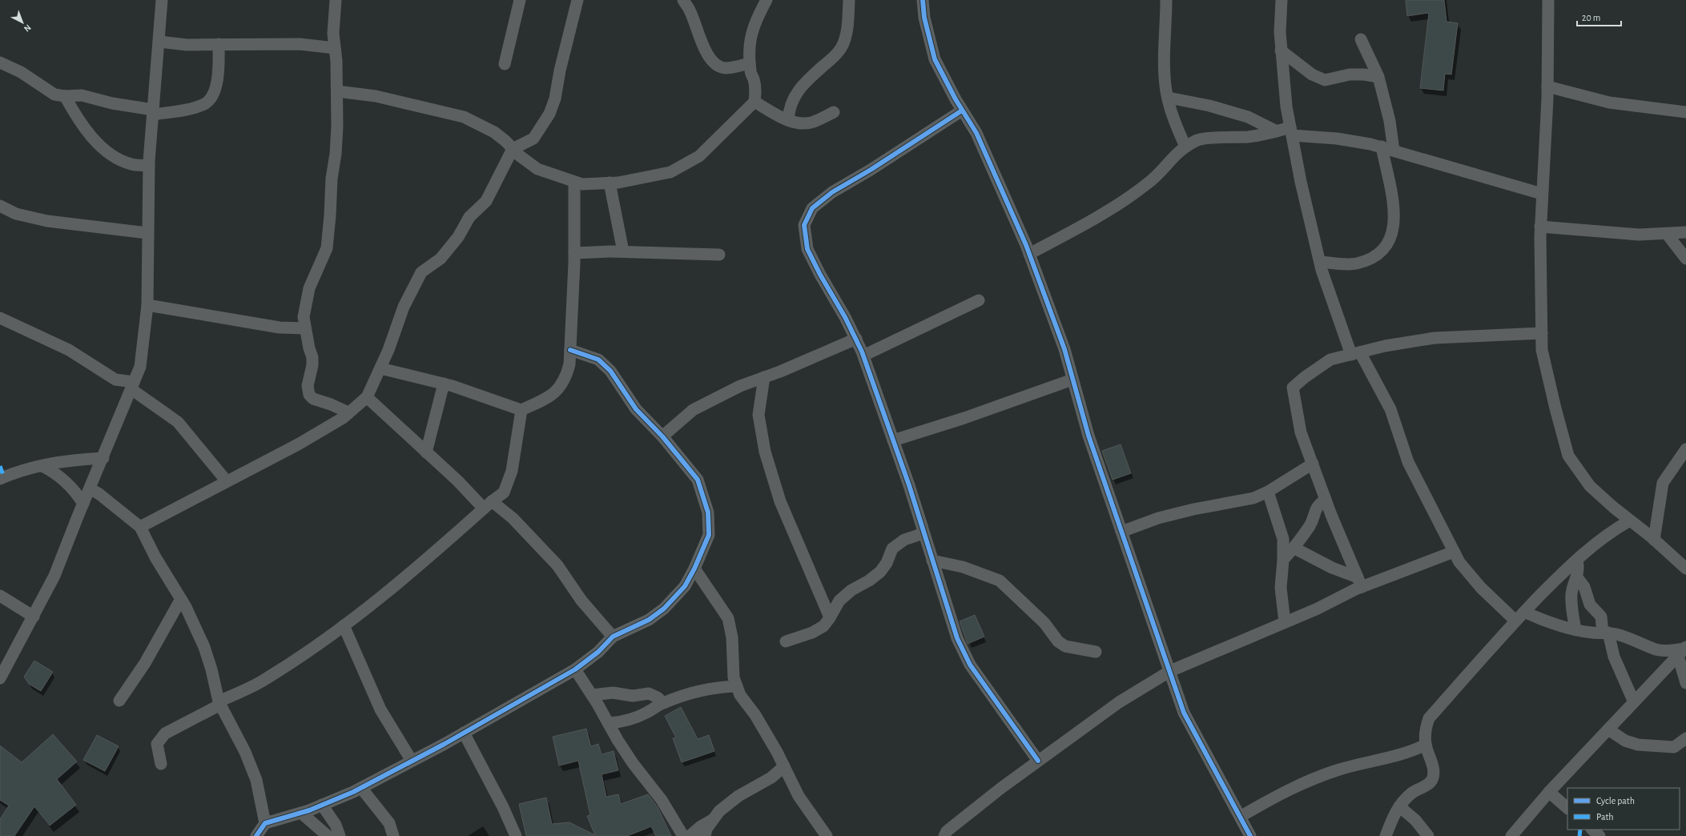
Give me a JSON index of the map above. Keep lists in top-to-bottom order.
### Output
{
  "legend": ["Cycle path", "Path"],
  "scale_bar": "20 m",
  "north": "bottom right"
}
